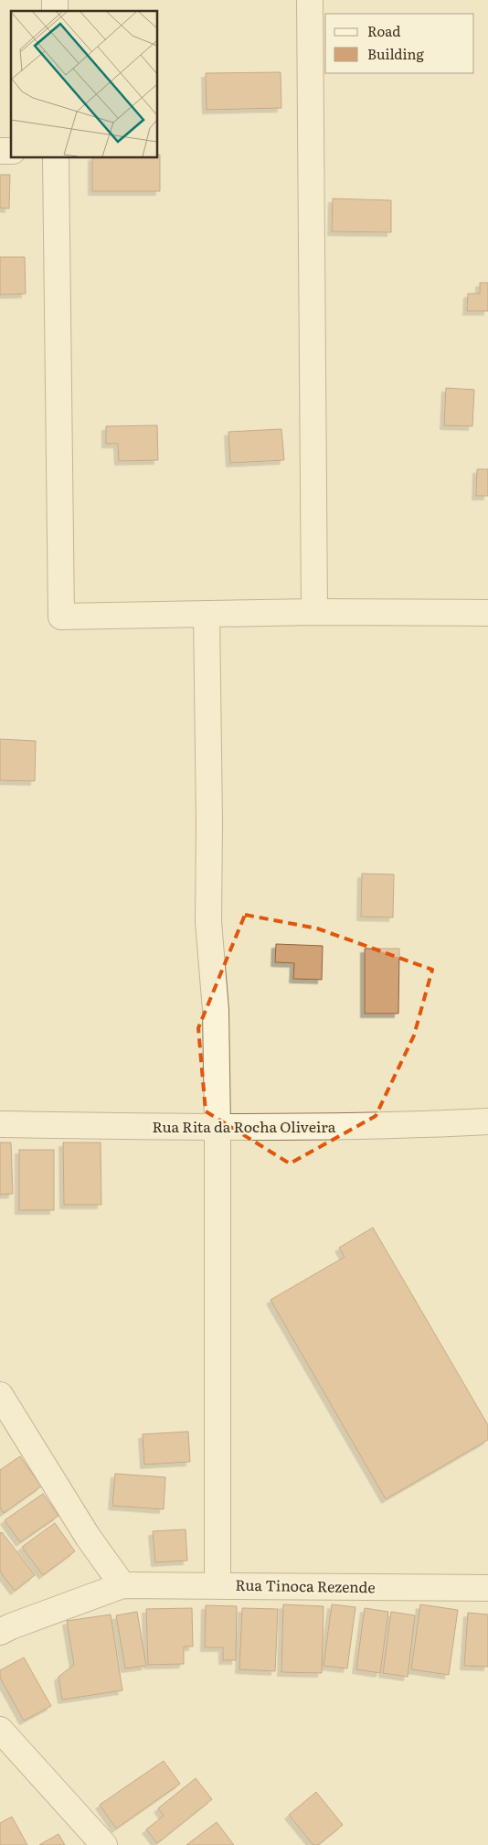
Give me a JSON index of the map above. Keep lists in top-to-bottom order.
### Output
{
  "streets": {
    "street": ["Rua Rita da Rocha Oliveira", "Rua Tinoca Rezende"]
  },
  "legend": ["Road", "Building"]
}
